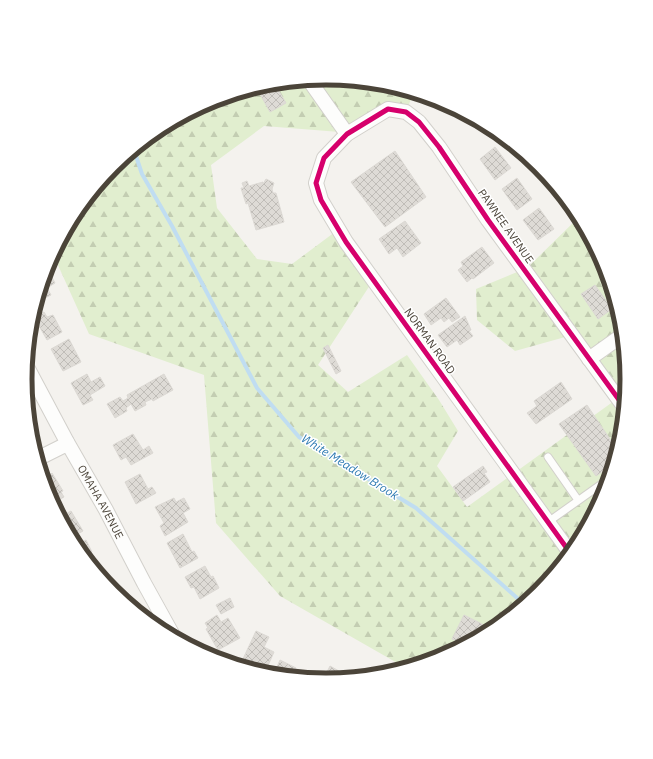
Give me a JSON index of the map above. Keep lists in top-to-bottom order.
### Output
{
  "streets": {
    "street": ["PAWNEE AVENUE", "NORMAN ROAD", "OMAHA AVENUE"]
  },
  "crossings": [
    ["PAWNEE AVENUE", "NORMAN ROAD"]
  ],
  "water": ["White Meadow Brook"]
}
